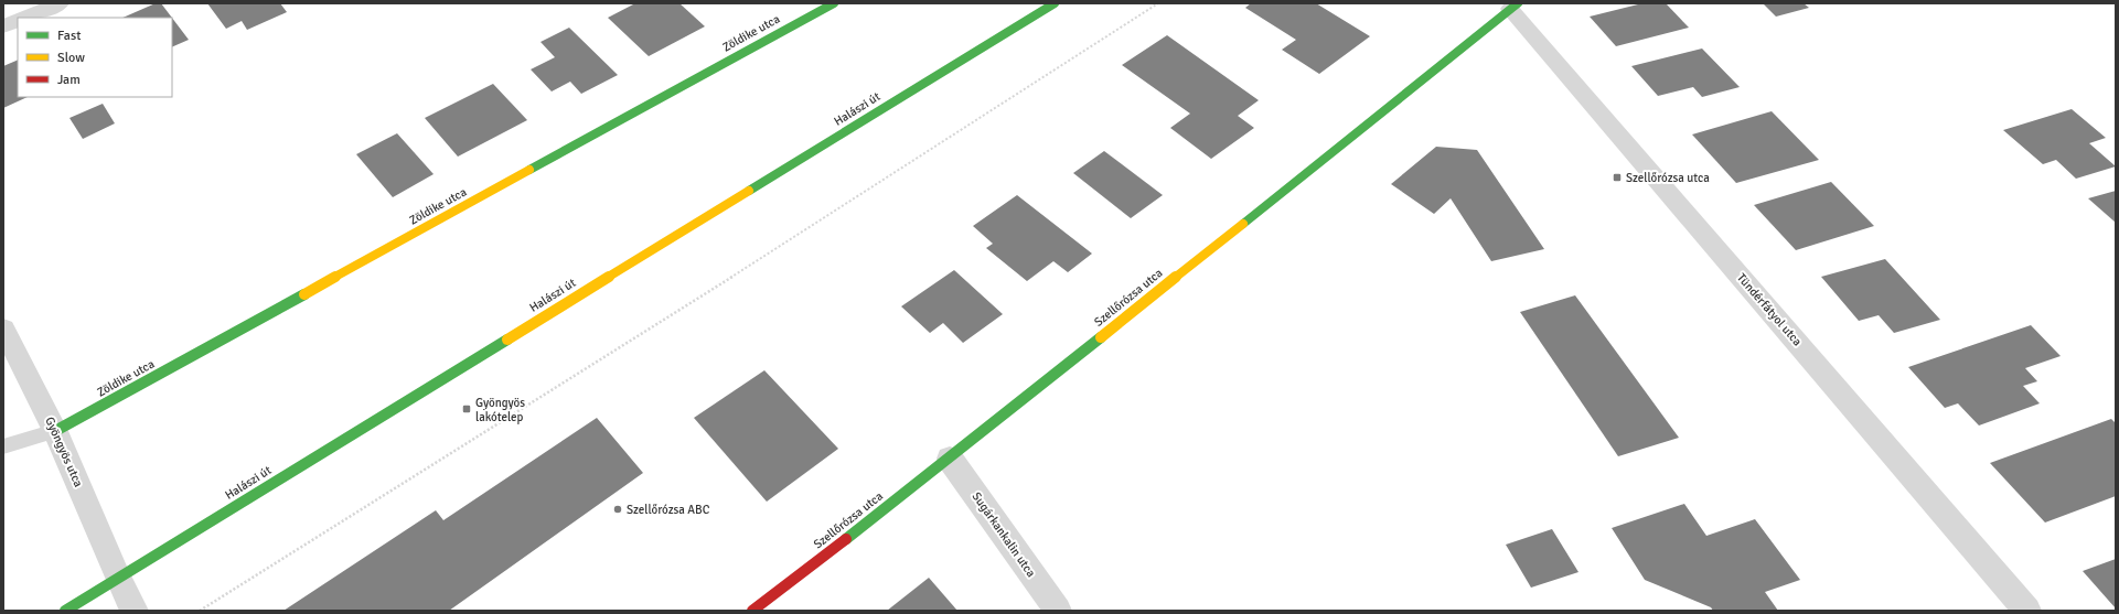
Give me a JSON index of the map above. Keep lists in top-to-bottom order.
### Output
{
  "streets": {
    "street": [
      "Zöldike utca",
      "Halászi út",
      "Szellőrózsa utca",
      "Tündérfátyol utca",
      "Gyöngyös utca",
      "Sugárkankalin utca"
    ]
  },
  "crossings": [
    ["Zöldike utca", "Gyöngyös utca"],
    ["Halászi út", "Gyöngyös utca"],
    ["Szellőrózsa utca", "Tündérfátyol utca"],
    ["Szellőrózsa utca", "Sugárkankalin utca"]
  ],
  "places": {
    "transit": ["Szellőrózsa utca", "Gyöngyös lakótelep"],
    "other": ["Szellőrózsa ABC"]
  },
  "legend": ["Fast", "Slow", "Jam"]
}
